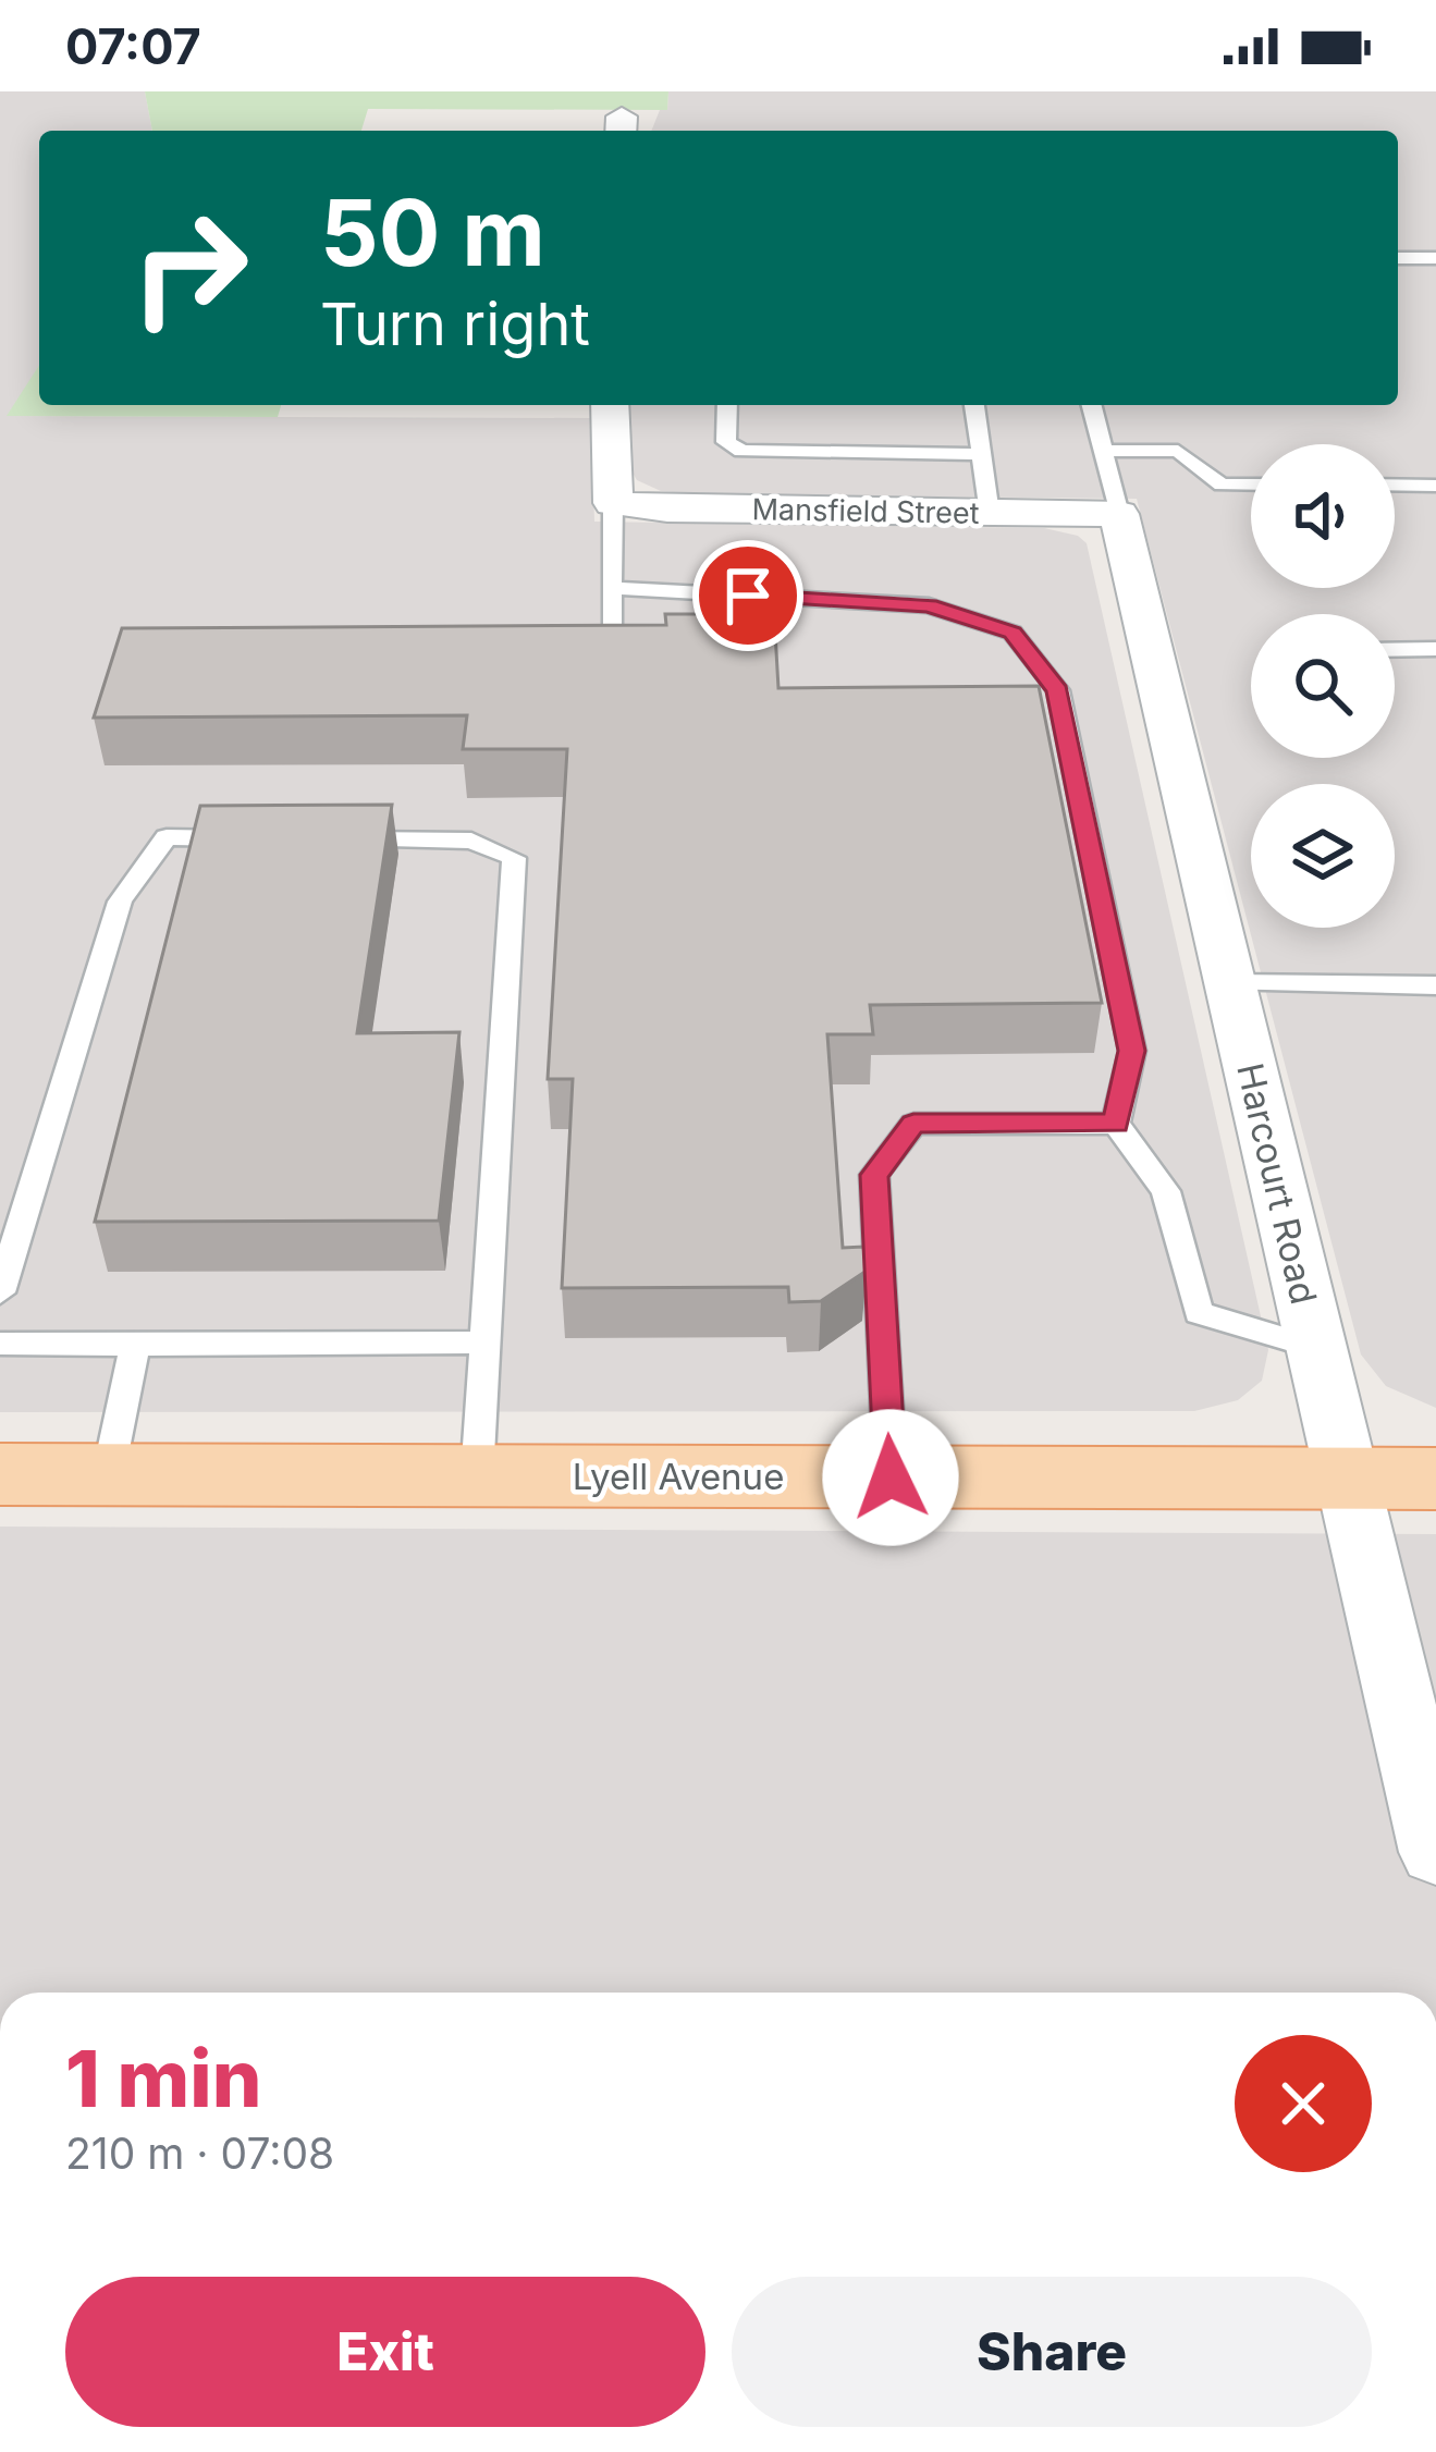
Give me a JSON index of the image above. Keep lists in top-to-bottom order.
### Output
{
  "streets": {
    "main road": ["Lyell Avenue"],
    "street": ["Mansfield Street", "Harcourt Road"]
  },
  "crossings": [
    ["Mansfield Street", "Harcourt Road"],
    ["Harcourt Road", "Lyell Avenue"]
  ],
  "page": {
    "status": "07:07",
    "turn": ["50 m", "Turn right"],
    "heading": ["1 min", "210 m · 07:08"],
    "buttons": ["Exit", "Share"]
  }
}
